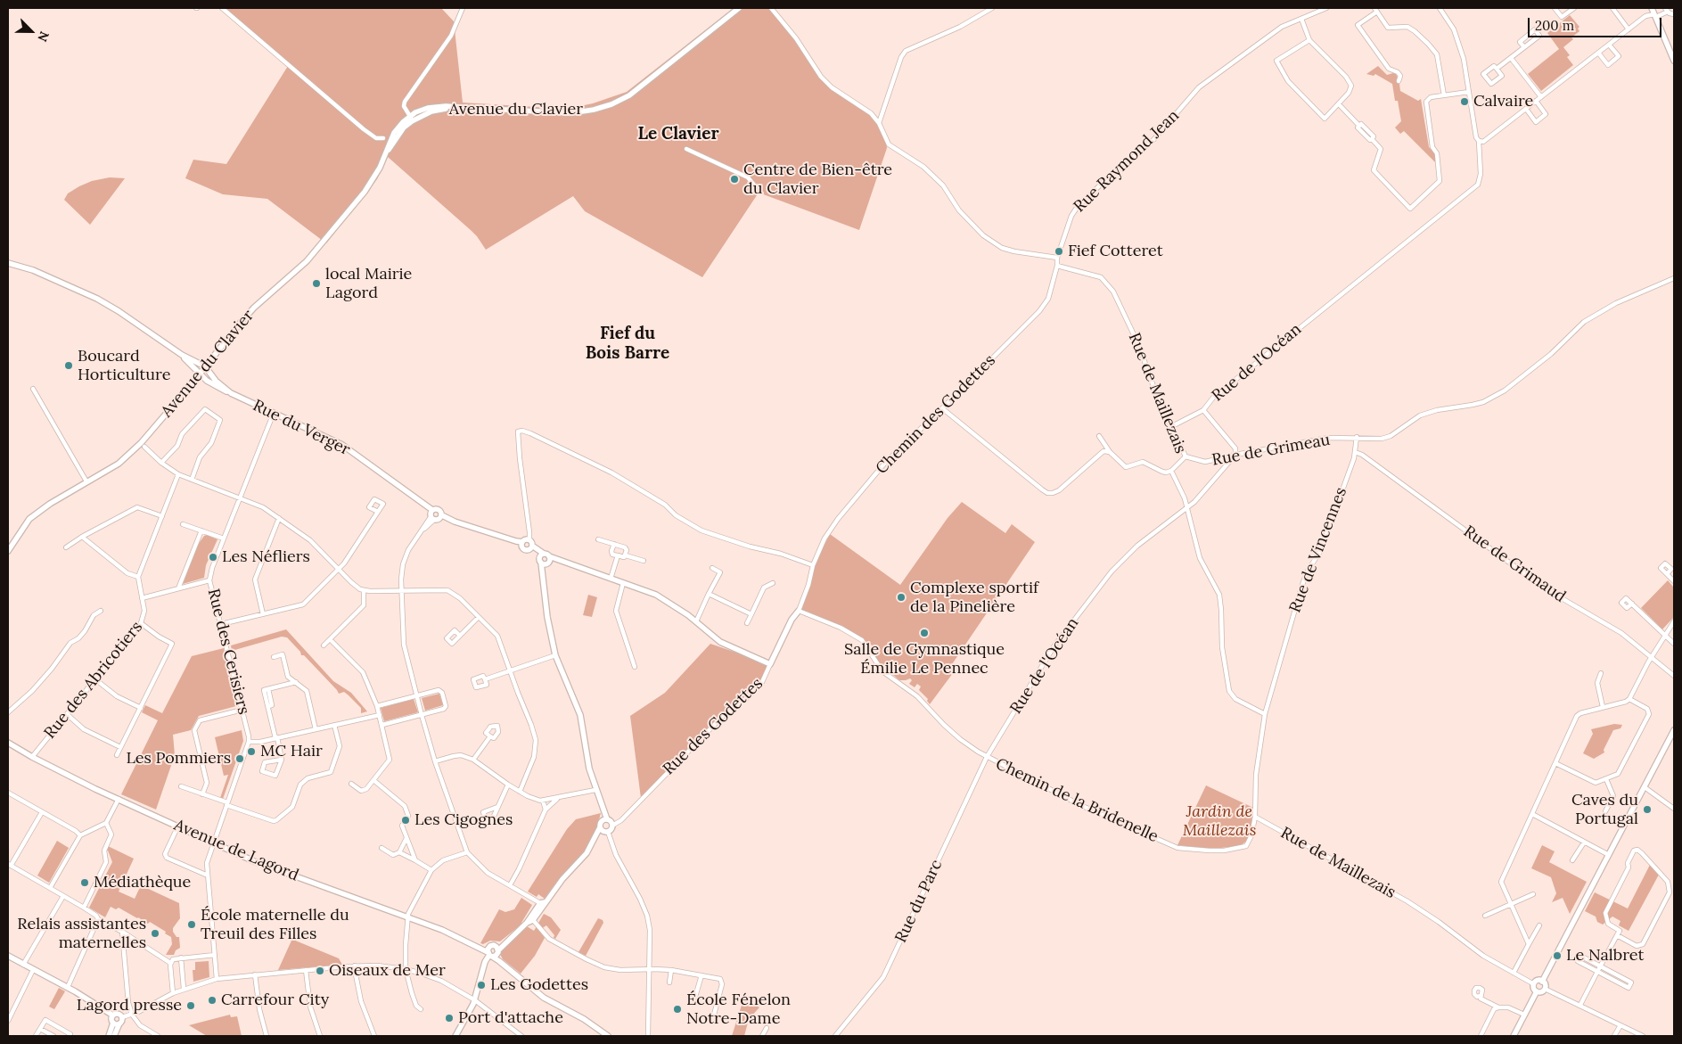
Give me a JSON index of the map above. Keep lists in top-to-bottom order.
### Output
{
  "streets": {
    "street": [
      "Avenue du Clavier",
      "Rue Raymond Jean",
      "Rue de l'Océan",
      "Rue de Maillezais",
      "Chemin des Godettes",
      "Rue du Verger",
      "Rue de Grimeau",
      "Rue de Vincennes",
      "Rue de Grimaud",
      "Rue des Cerisiers",
      "Rue des Abricotiers",
      "Rue des Godettes",
      "Chemin de la Bridenelle",
      "Avenue de Lagord",
      "Rue du Parc"
    ]
  },
  "crossings": [
    ["Avenue du Clavier", "Rue du Verger"],
    ["Rue de l'Océan", "Rue de Maillezais"],
    ["Rue de l'Océan", "Rue de Grimeau"],
    ["Rue de l'Océan", "Chemin de la Bridenelle"],
    ["Rue de l'Océan", "Rue du Parc"],
    ["Rue de Maillezais", "Chemin des Godettes"],
    ["Rue de Maillezais", "Rue de Grimeau"],
    ["Rue de Maillezais", "Rue de Vincennes"],
    ["Rue de Maillezais", "Chemin de la Bridenelle"],
    ["Chemin des Godettes", "Rue des Godettes"],
    ["Rue du Verger", "Rue des Cerisiers"],
    ["Rue de Grimeau", "Rue de Vincennes"],
    ["Rue de Vincennes", "Rue de Grimaud"],
    ["Rue des Abricotiers", "Avenue de Lagord"],
    ["Rue des Godettes", "Chemin de la Bridenelle"],
    ["Chemin de la Bridenelle", "Rue du Parc"]
  ],
  "districts": ["Le Clavier", "Fief du Bois Barre"],
  "parks": ["Jardin de Maillezais"],
  "places": [
    "Calvaire",
    "Centre de Bien-être du Clavier",
    "Fief Cotteret",
    "local Mairie Lagord",
    "Boucard Horticulture",
    "Les Néfliers",
    "Complexe sportif de la Pinelière",
    "Salle de Gymnastique Émilie Le Pennec",
    "MC Hair",
    "Les Pommiers",
    "Caves du Portugal",
    "Les Cigognes",
    "Médiathèque",
    "École maternelle du Treuil des Filles",
    "Relais assistantes maternelles",
    "Le Nalbret",
    "Oiseaux de Mer",
    "Les Godettes",
    "Carrefour City",
    "Lagord presse",
    "École Fénelon Notre-Dame",
    "Port d'attache"
  ],
  "scale_bar": "200 m",
  "north": "bottom right"
}
